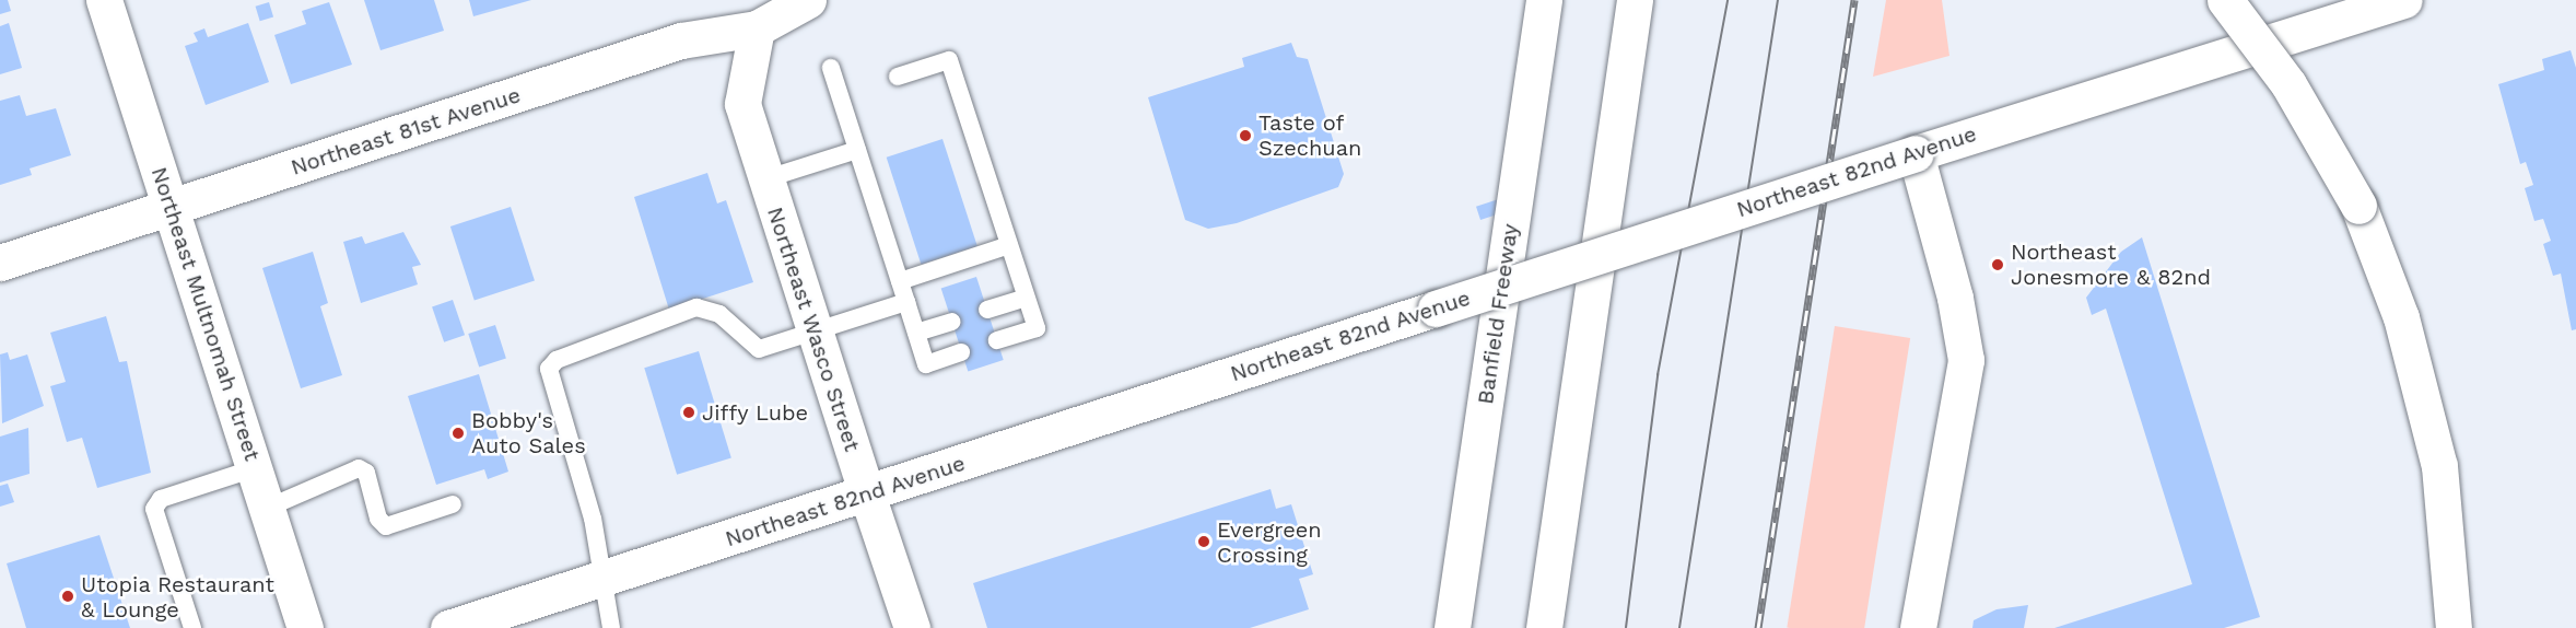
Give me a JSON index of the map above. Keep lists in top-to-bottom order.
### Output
{
  "streets": {
    "main road": [
      "Northeast 81st Avenue",
      "Northeast 82nd Avenue",
      "Northeast Multnomah Street",
      "Banfield Freeway",
      "Northeast Wasco Street"
    ]
  },
  "crossings": [
    ["Northeast 81st Avenue", "Northeast Multnomah Street"],
    ["Northeast 81st Avenue", "Northeast Wasco Street"],
    ["Northeast 82nd Avenue", "Northeast Wasco Street"]
  ],
  "places": [
    "Taste of Szechuan",
    "Northeast Jonesmore & 82nd",
    "Jiffy Lube",
    "Bobby's Auto Sales",
    "Evergreen Crossing",
    "Utopia Restaurant & Lounge"
  ]
}
